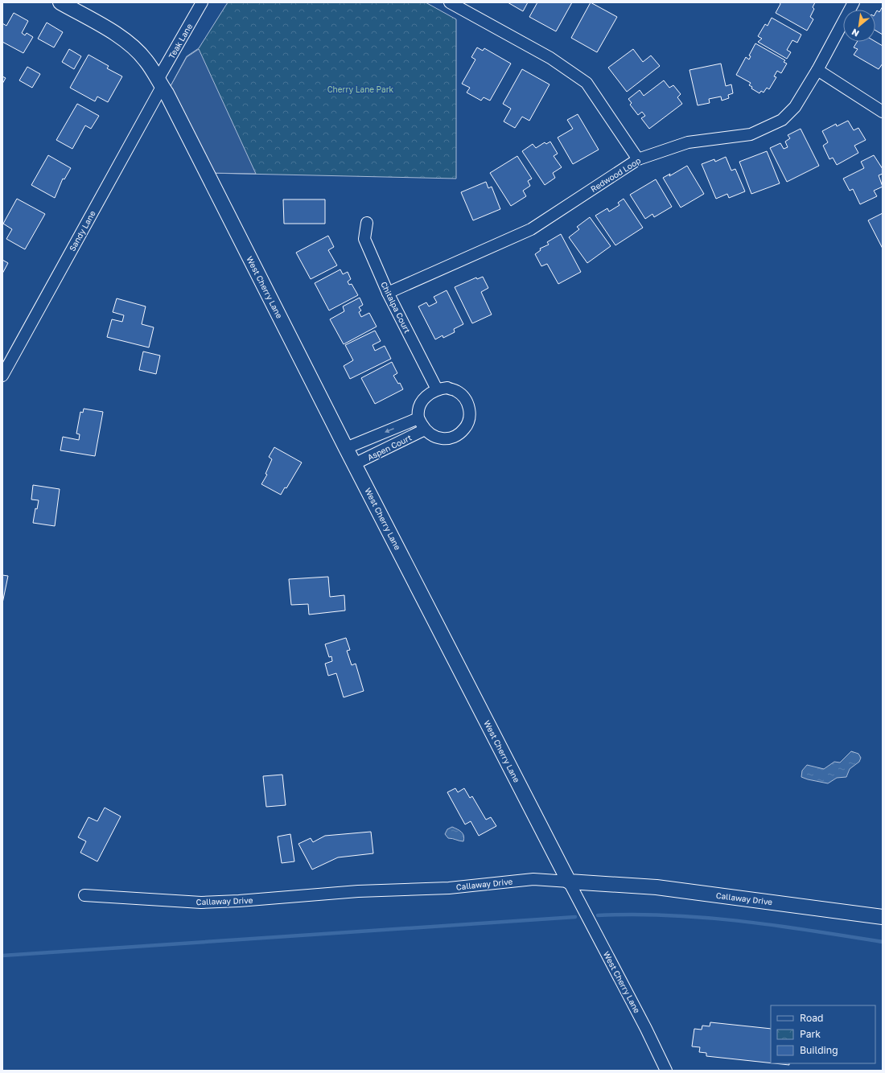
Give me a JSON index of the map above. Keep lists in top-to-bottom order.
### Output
{
  "streets": {
    "street": [
      "Teak Lane",
      "Redwood Loop",
      "Sandy Lane",
      "West Cherry Lane",
      "Chitalpa Court",
      "Aspen Court",
      "Callaway Drive"
    ]
  },
  "crossings": [
    ["Teak Lane", "Sandy Lane"],
    ["Teak Lane", "West Cherry Lane"],
    ["Redwood Loop", "Chitalpa Court"],
    ["Sandy Lane", "West Cherry Lane"],
    ["West Cherry Lane", "Aspen Court"],
    ["West Cherry Lane", "Callaway Drive"],
    ["Chitalpa Court", "Aspen Court"]
  ],
  "parks": ["Cherry Lane Park"],
  "legend": ["Road", "Park", "Building"],
  "north": "bottom left"
}
